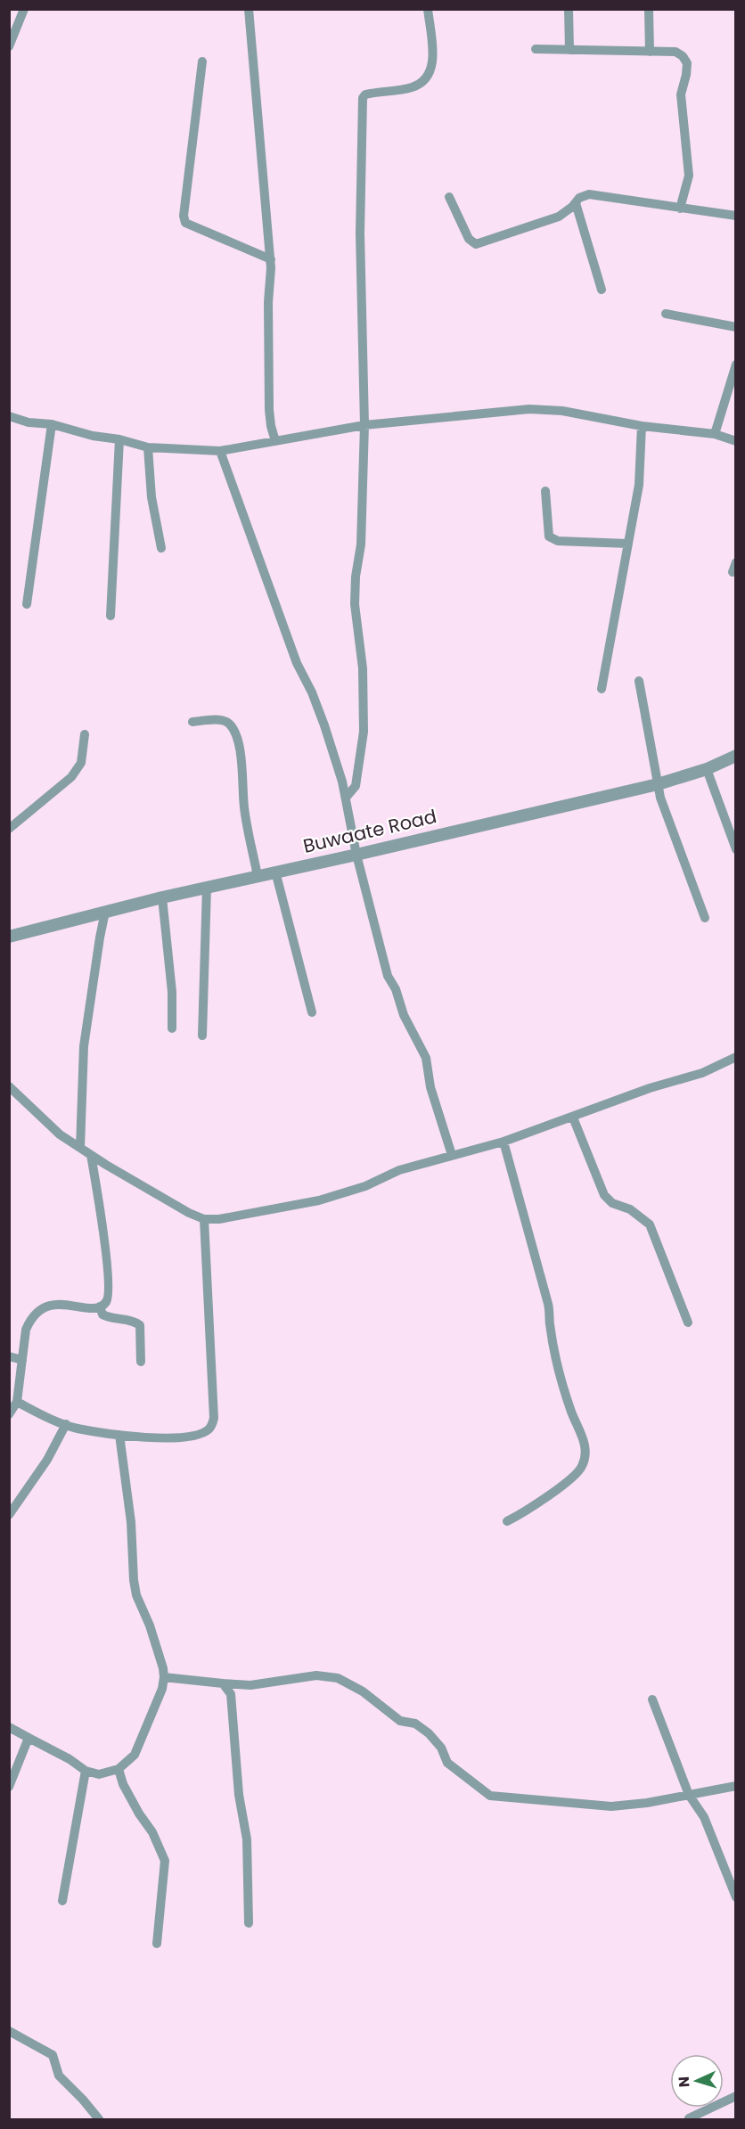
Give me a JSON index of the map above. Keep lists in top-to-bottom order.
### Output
{
  "streets": {
    "street": ["Buwaate Road"]
  },
  "north": "left"
}
